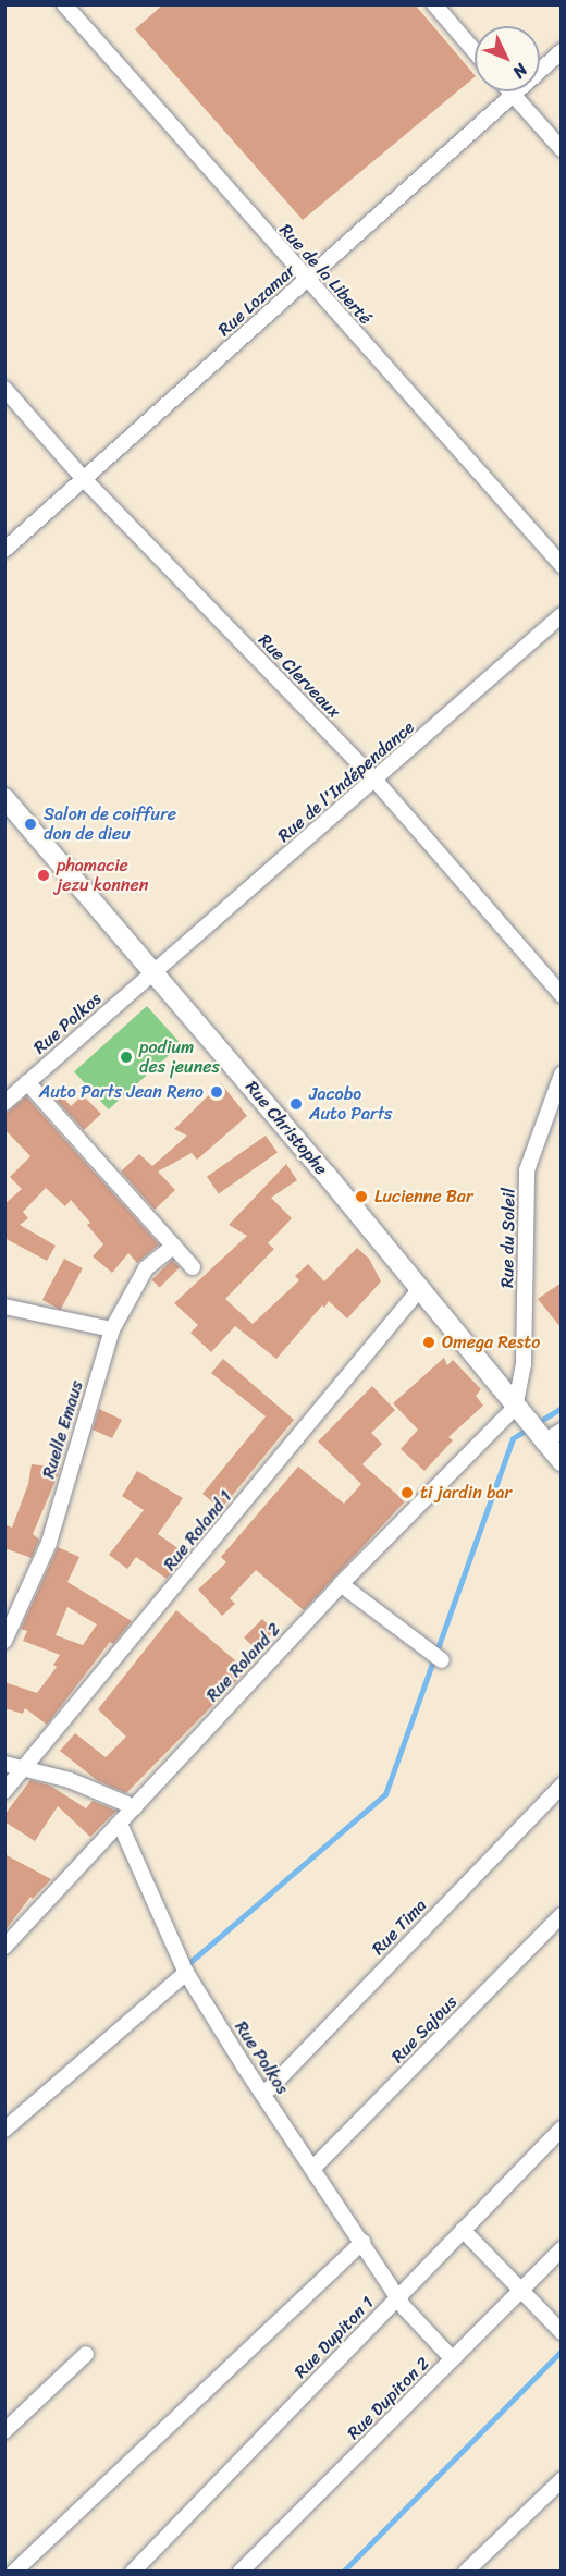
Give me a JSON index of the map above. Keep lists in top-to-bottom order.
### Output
{
  "streets": {
    "street": [
      "Rue de la Liberté",
      "Rue Lozamar",
      "Rue Clerveaux",
      "Rue de l'Indépendance",
      "Rue Polkos",
      "Rue Christophe",
      "Rue du Soleil",
      "Ruelle Emaus",
      "Rue Roland 1",
      "Rue Roland 2",
      "Rue Tima",
      "Rue Sajous",
      "Rue Dupiton 1",
      "Rue Dupiton 2"
    ]
  },
  "crossings": [
    ["Rue de la Liberté", "Rue Lozamar"],
    ["Rue Lozamar", "Rue Clerveaux"],
    ["Rue Clerveaux", "Rue de l'Indépendance"],
    ["Rue de l'Indépendance", "Rue Polkos"],
    ["Rue de l'Indépendance", "Rue Christophe"],
    ["Rue Polkos", "Rue Christophe"],
    ["Rue Polkos", "Rue Roland 2"],
    ["Rue Polkos", "Rue Tima"],
    ["Rue Polkos", "Rue Sajous"],
    ["Rue Polkos", "Rue Dupiton 1"],
    ["Rue Polkos", "Rue Dupiton 2"],
    ["Rue Christophe", "Rue du Soleil"],
    ["Rue Christophe", "Rue Roland 1"],
    ["Rue Christophe", "Rue Roland 2"],
    ["Rue du Soleil", "Rue Roland 2"]
  ],
  "places": [
    "Salon de coiffure don de dieu",
    "phamacie jezu konnen",
    "podium des jeunes",
    "Auto Parts Jean Reno",
    "Jacobo Auto Parts",
    "Lucienne Bar",
    "Omega Resto",
    "ti jardin bar"
  ],
  "north": "bottom right"
}
